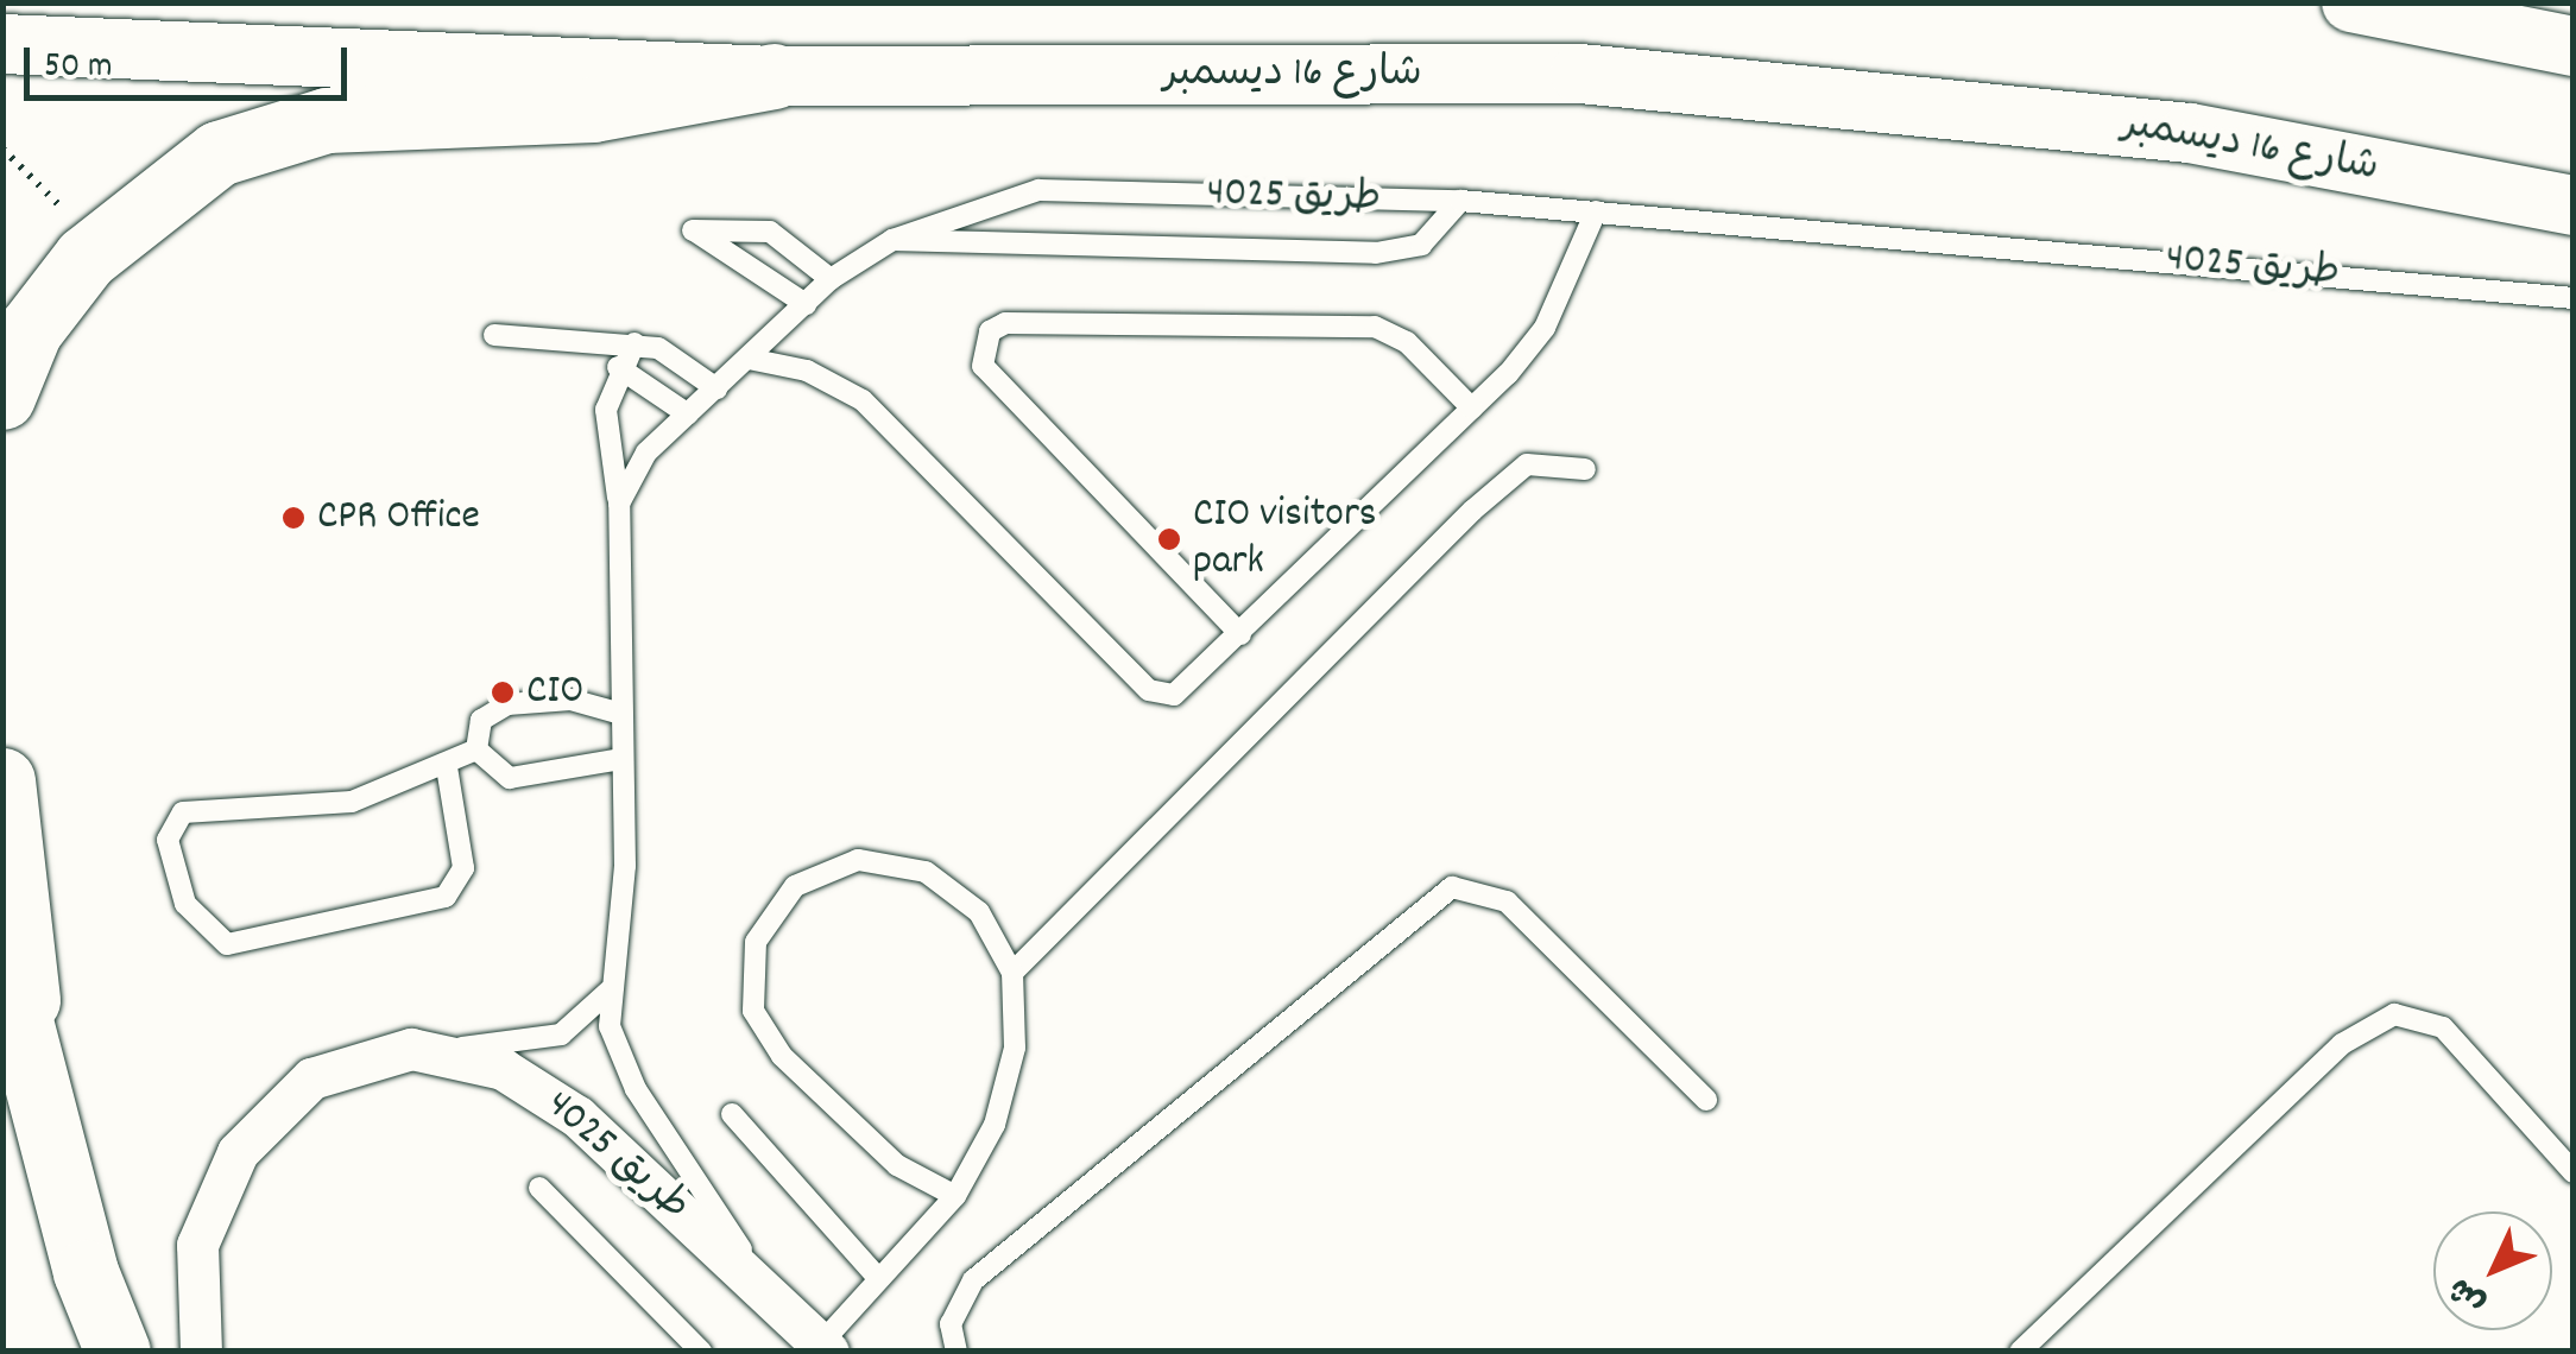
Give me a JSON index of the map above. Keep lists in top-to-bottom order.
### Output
{
  "streets": {
    "main road": ["شارع 16 ديسمبر"],
    "street": ["طريق 4025"]
  },
  "places": ["CPR Office", "CIO visitors park", "CIO"],
  "scale_bar": "50 m",
  "north": "bottom left"
}
